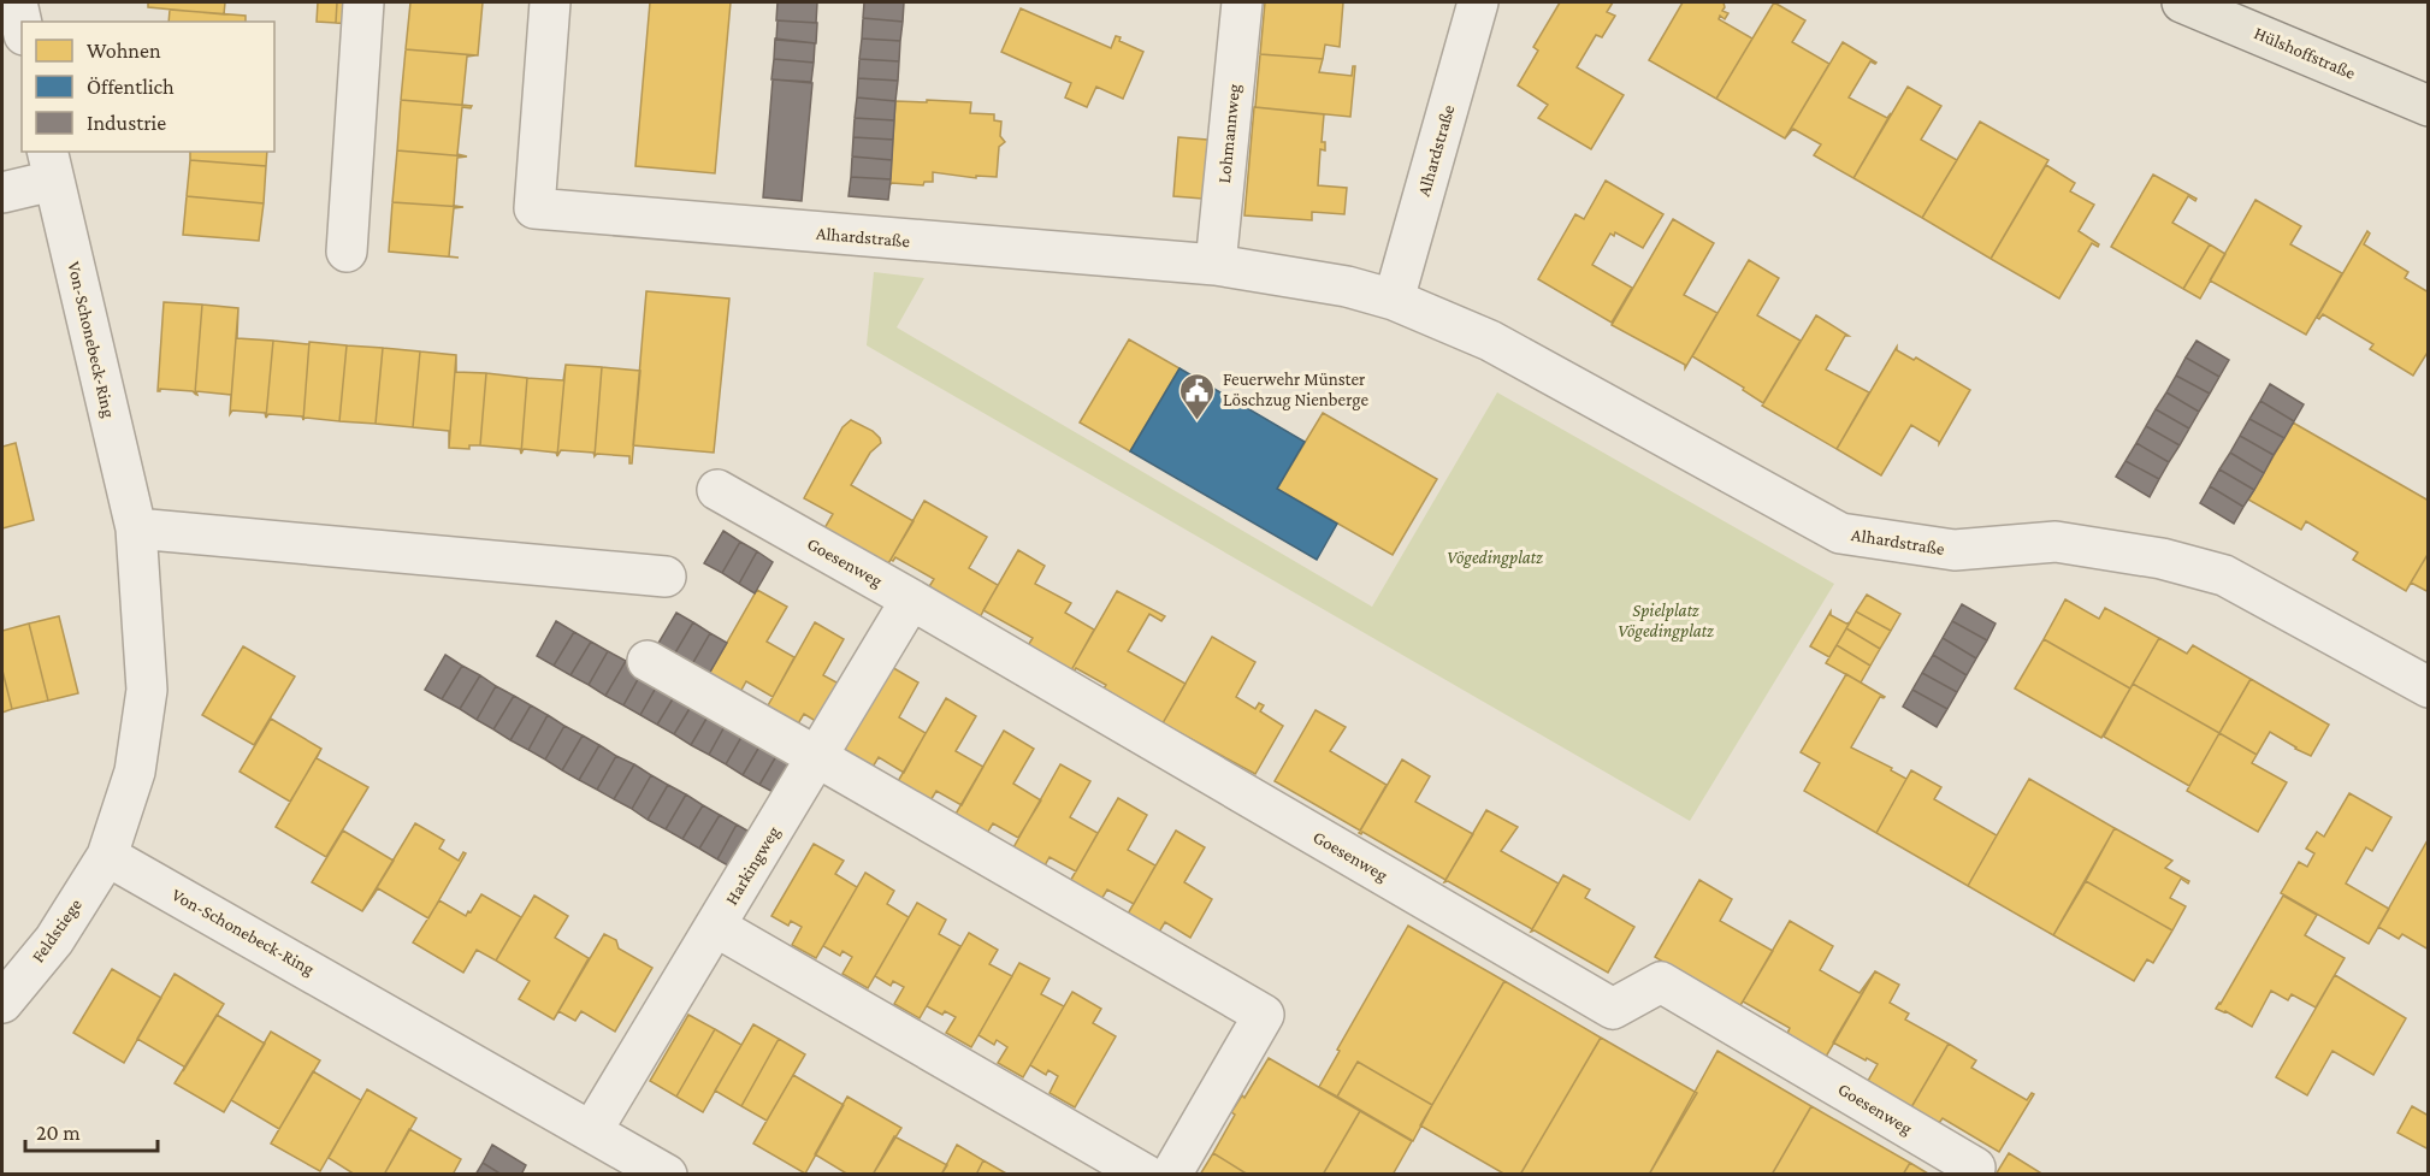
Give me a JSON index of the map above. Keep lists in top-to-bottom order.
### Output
{
  "streets": {
    "main road": ["Hülshoffstraße"],
    "street": [
      "Lohmannweg",
      "Alhardstraße",
      "Von-Schonebeck-Ring",
      "Goesenweg",
      "Harkingweg",
      "Feldstiege"
    ]
  },
  "crossings": [
    ["Lohmannweg", "Alhardstraße"],
    ["Von-Schonebeck-Ring", "Harkingweg"],
    ["Von-Schonebeck-Ring", "Feldstiege"],
    ["Goesenweg", "Harkingweg"]
  ],
  "parks": ["Vögedingplatz", "Spielplatz Vögedingplatz"],
  "places": {
    "public building": ["Feuerwehr Münster Löschzug Nienberge"]
  },
  "legend": ["Wohnen", "Öffentlich", "Industrie"],
  "scale_bar": "20 m"
}
